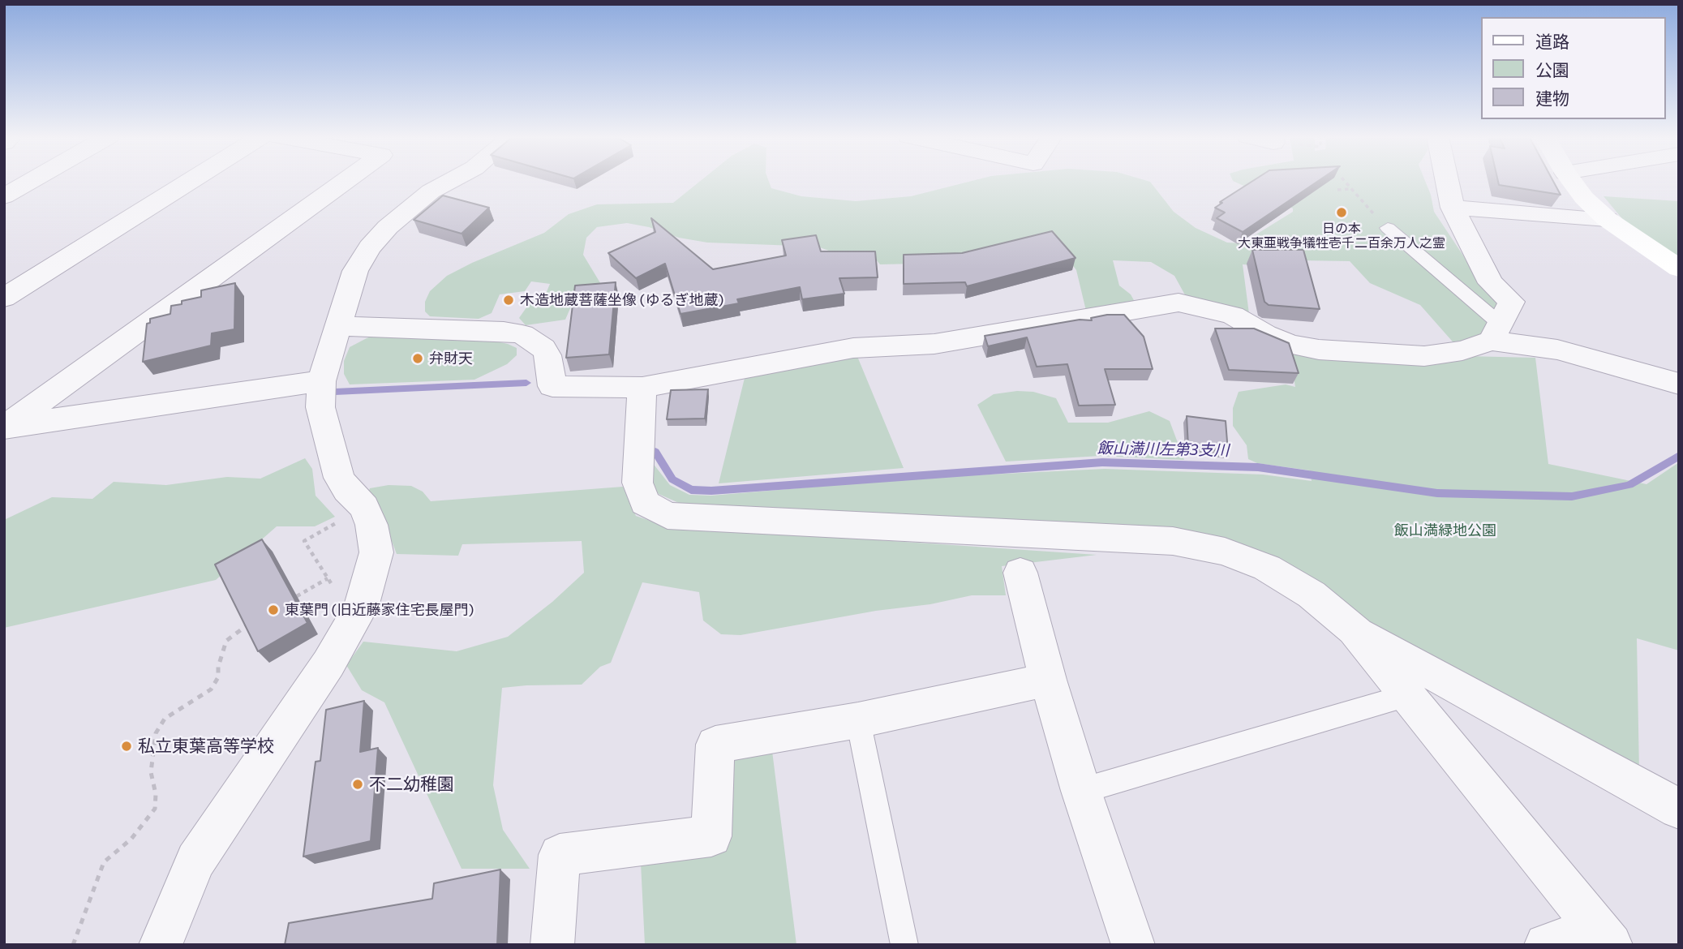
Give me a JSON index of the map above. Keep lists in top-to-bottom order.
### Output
{
  "water": ["飯山満川左第3支川"],
  "parks": ["飯山満緑地公園"],
  "places": [
    "日の本 大東亜戦争犠牲壱千二百余万人之霊",
    "木造地蔵菩薩坐像 (ゆるぎ地蔵)",
    "弁財天",
    "東葉門 (旧近藤家住宅長屋門)",
    "私立東葉高等学校",
    "不二幼稚園"
  ],
  "legend": ["道路", "公園", "建物"]
}
